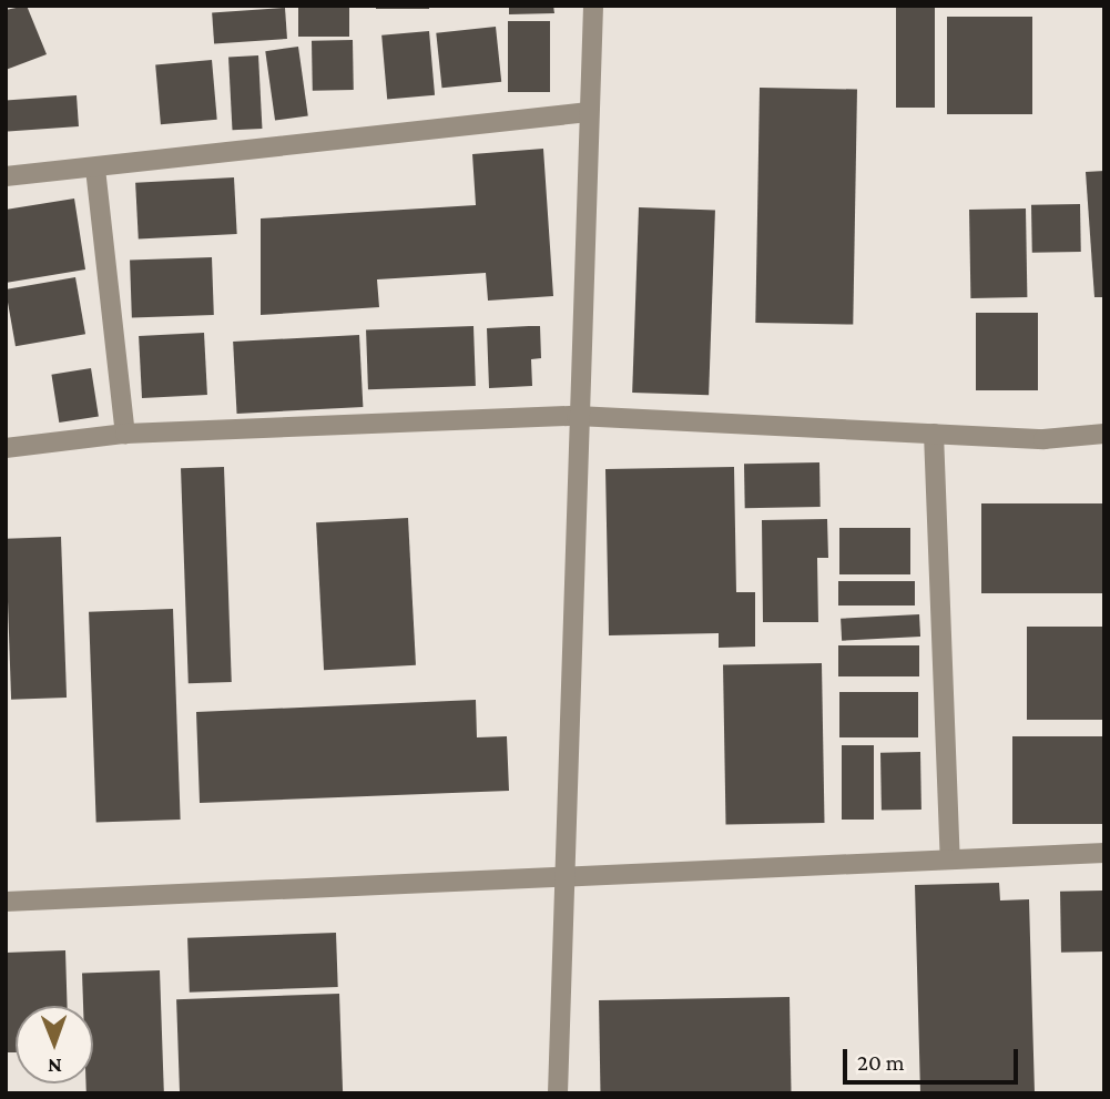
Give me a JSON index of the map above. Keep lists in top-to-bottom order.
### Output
{
  "scale_bar": "20 m",
  "north": "bottom"
}
